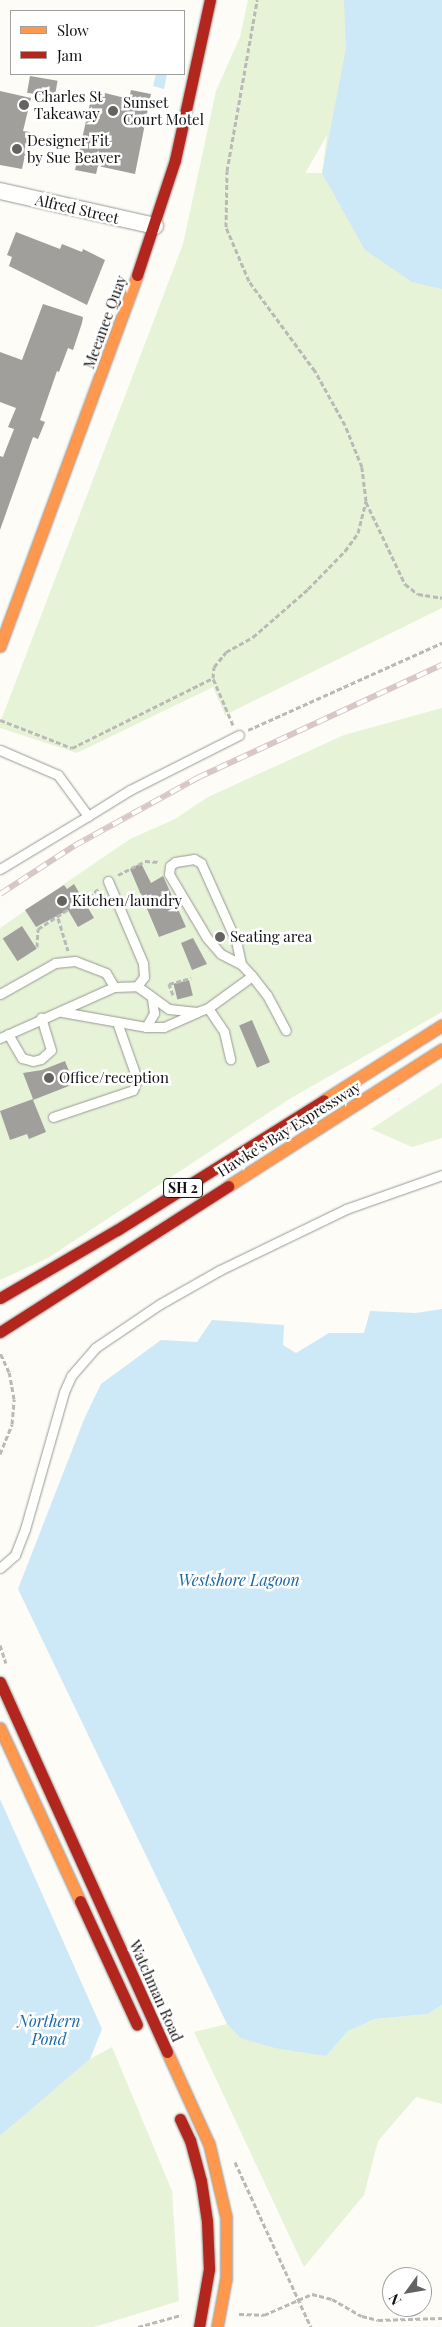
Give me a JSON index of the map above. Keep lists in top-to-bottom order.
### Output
{
  "streets": {
    "main road": [
      "Meeanee Quay",
      "Hawke's Bay Expressway",
      "SH 2",
      "Watchman Road"
    ],
    "street": ["Alfred Street"]
  },
  "crossings": [
    ["Alfred Street", "Meeanee Quay"]
  ],
  "water": ["Westshore Lagoon", "Northern Pond"],
  "places": [
    "Charles St Takeaway",
    "Sunset Court Motel",
    "Designer Fit by Sue Beaver",
    "Kitchen/laundry",
    "Seating area",
    "Office/reception"
  ],
  "legend": ["Slow", "Jam"],
  "north": "bottom left"
}
